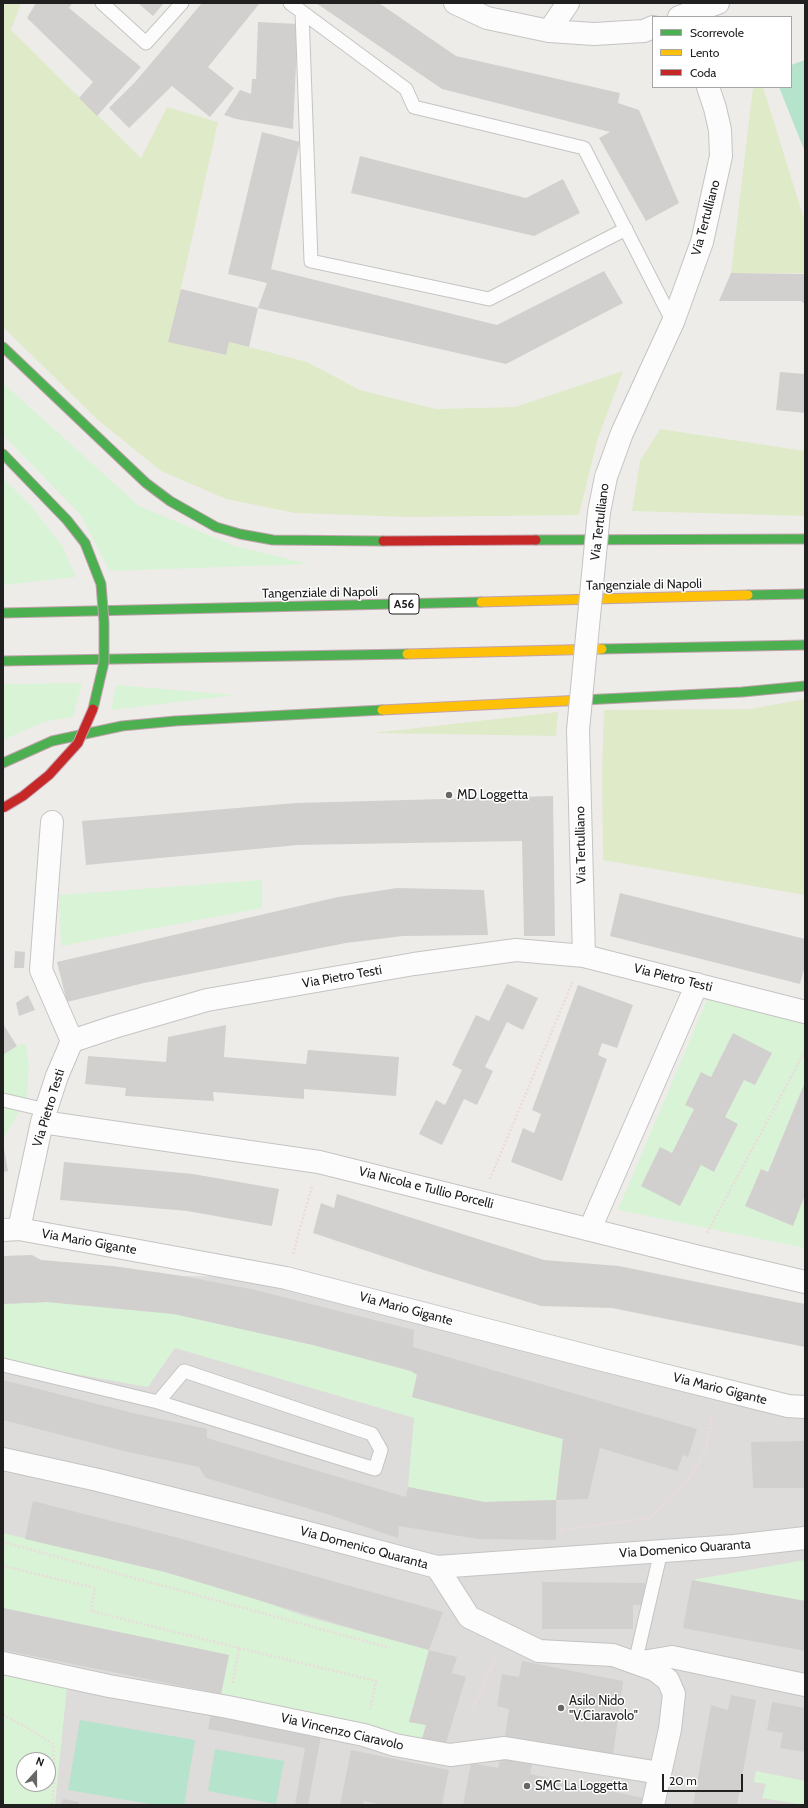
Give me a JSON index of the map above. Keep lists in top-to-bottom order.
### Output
{
  "streets": {
    "highway": ["Tangenziale di Napoli", "A56"],
    "street": [
      "Via Tertulliano",
      "Via Pietro Testi",
      "Via Nicola e Tullio Porcelli",
      "Via Mario Gigante",
      "Via Domenico Quaranta",
      "Via Vincenzo Ciaravolo"
    ]
  },
  "crossings": [
    ["Via Tertulliano", "Via Pietro Testi"],
    ["Via Pietro Testi", "Via Nicola e Tullio Porcelli"],
    ["Via Pietro Testi", "Via Mario Gigante"]
  ],
  "places": ["MD Loggetta", "Asilo Nido \"V.Ciaravolo\"", "SMC La Loggetta"],
  "legend": ["Scorrevole", "Lento", "Coda"],
  "scale_bar": "20 m",
  "north": "top"
}
